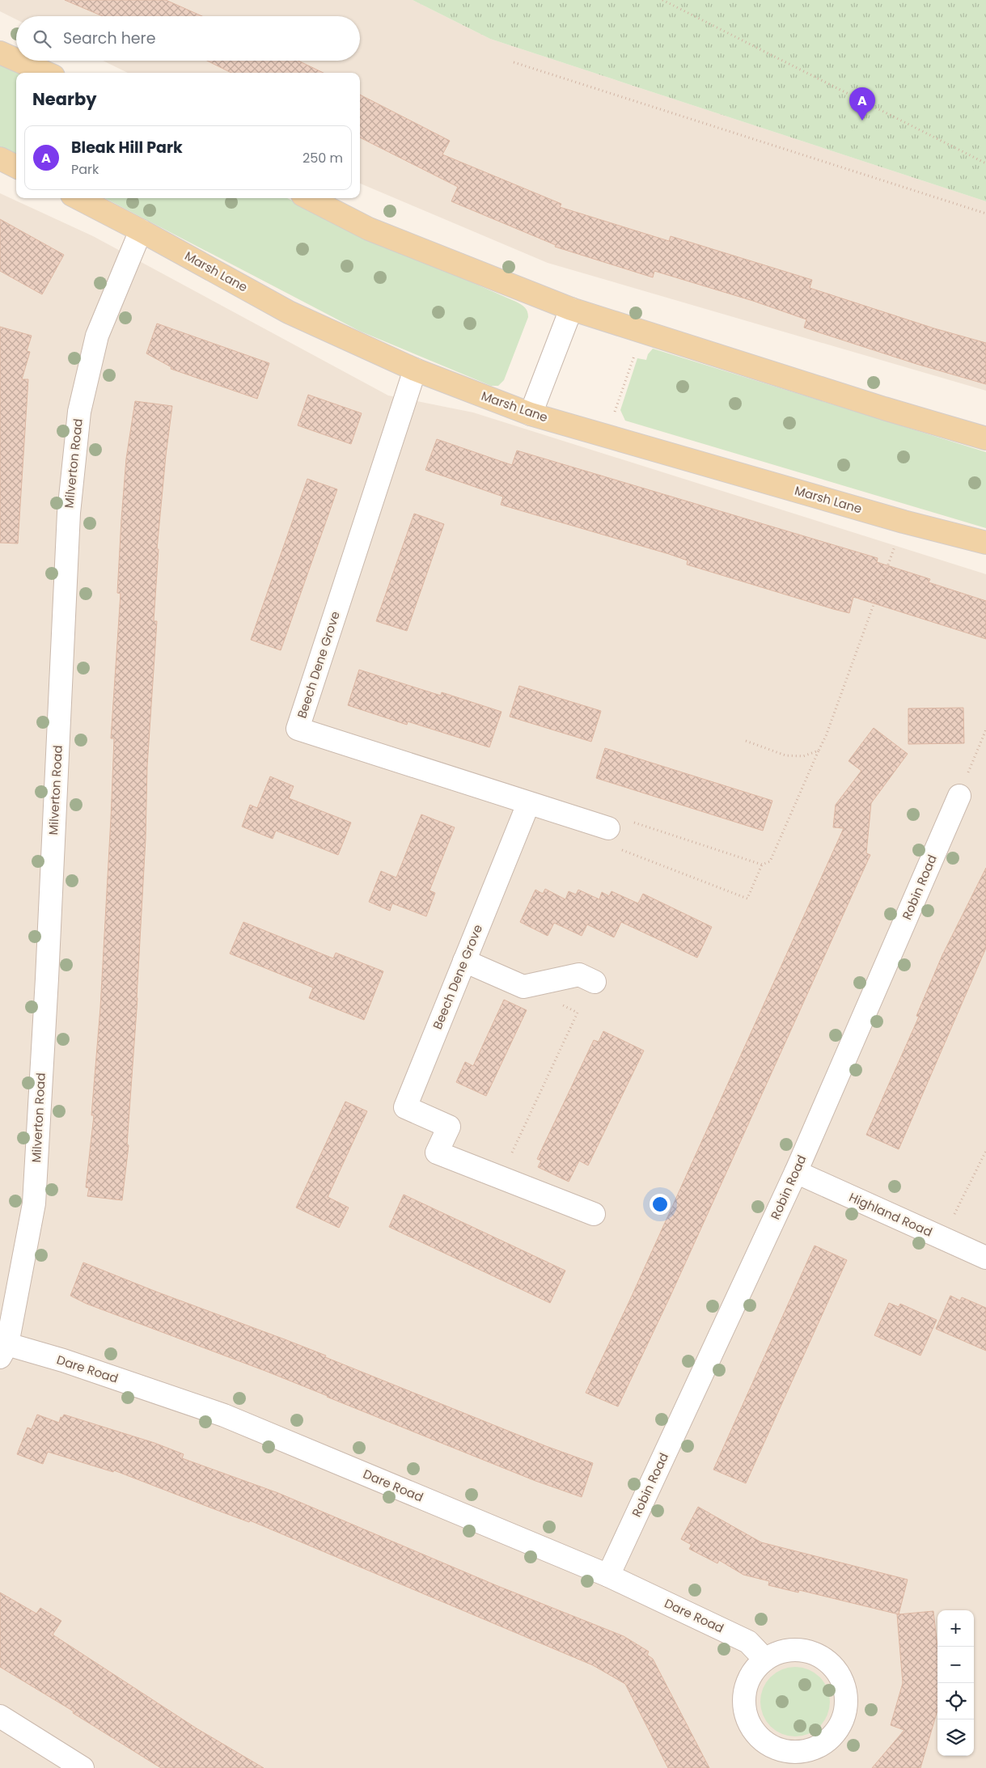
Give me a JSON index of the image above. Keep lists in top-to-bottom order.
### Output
{
  "streets": {
    "main road": ["Marsh Lane"],
    "street": [
      "Milverton Road",
      "Beech Dene Grove",
      "Robin Road",
      "Highland Road",
      "Dare Road"
    ]
  },
  "crossings": [
    ["Marsh Lane", "Milverton Road"],
    ["Marsh Lane", "Beech Dene Grove"],
    ["Milverton Road", "Dare Road"],
    ["Robin Road", "Highland Road"],
    ["Robin Road", "Dare Road"]
  ],
  "page": {
    "search": "Search here",
    "heading": "Nearby",
    "pins": "A",
    "list": [
      {
        "mark": "A",
        "name": "Bleak Hill Park",
        "note": "Park",
        "value": "250 m"
      }
    ],
    "map_buttons": ["+", "−"]
  }
}
